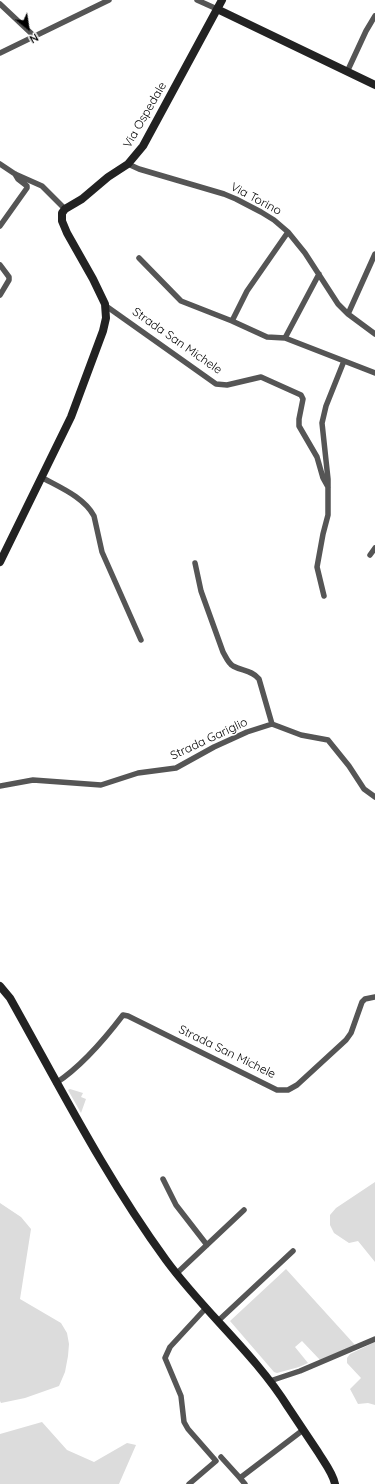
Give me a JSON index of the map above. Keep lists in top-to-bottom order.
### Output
{
  "streets": {
    "street": [
      "Via Ospedale",
      "Via Torino",
      "Strada San Michele",
      "Strada Gariglio"
    ]
  },
  "crossings": [
    ["Via Ospedale", "Via Torino"],
    ["Via Ospedale", "Strada San Michele"]
  ],
  "north": "bottom right"
}
